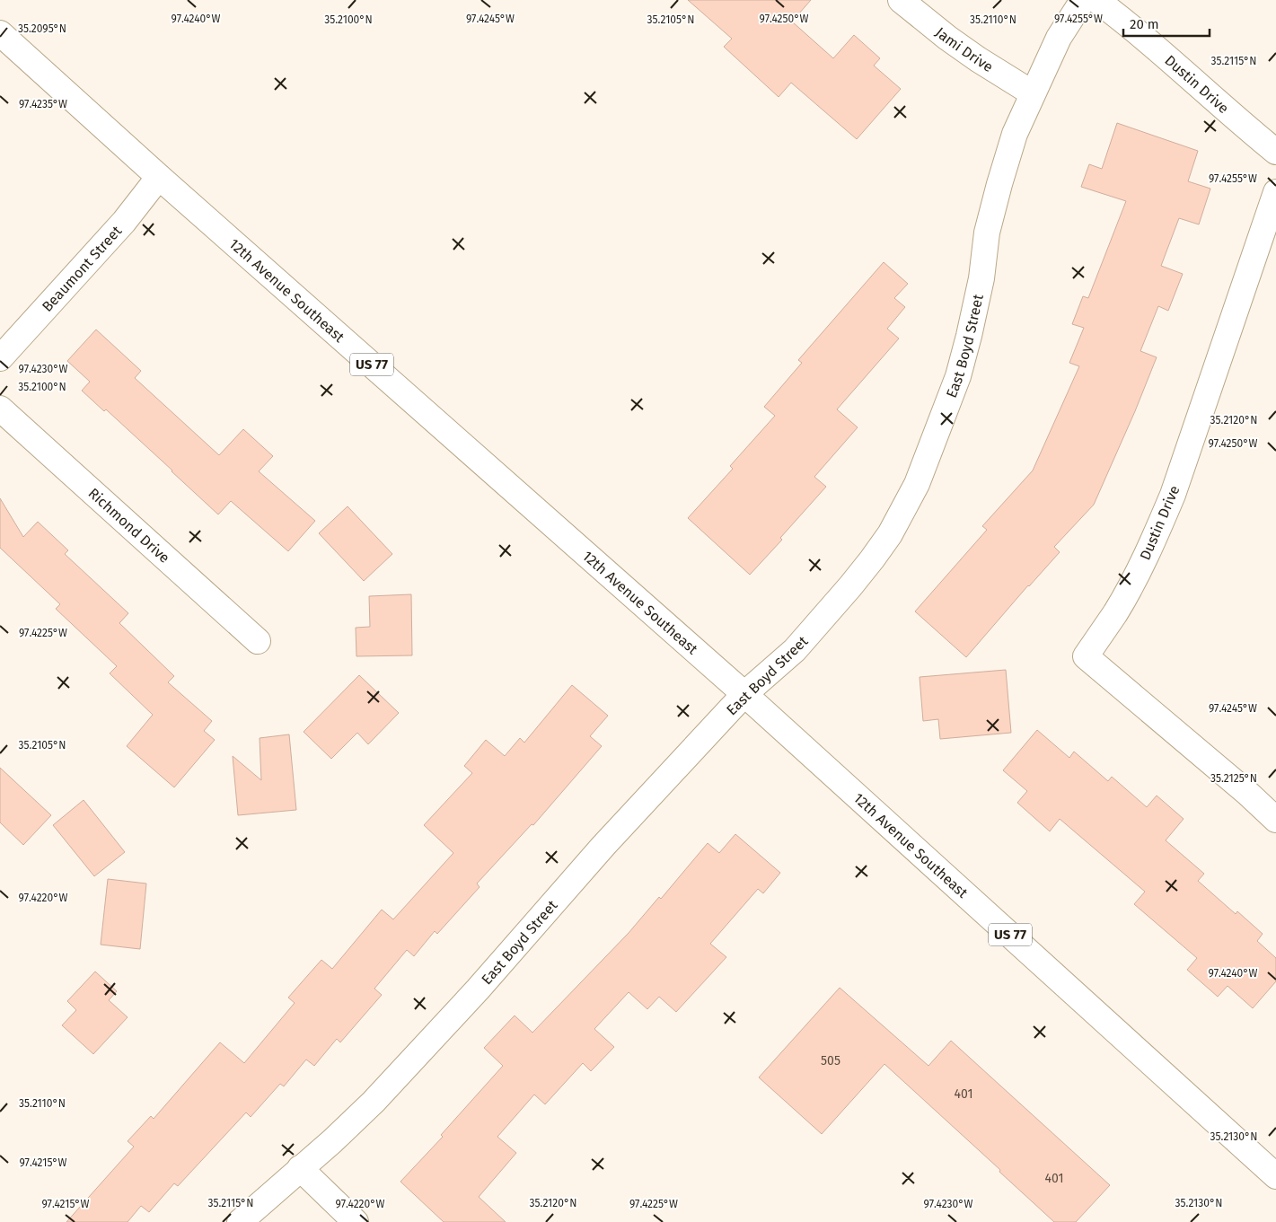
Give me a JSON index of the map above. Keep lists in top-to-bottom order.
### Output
{
  "streets": {
    "street": [
      "Jami Drive",
      "Dustin Drive",
      "Beaumont Street",
      "12th Avenue Southeast",
      "East Boyd Street",
      "US 77",
      "Richmond Drive"
    ]
  },
  "crossings": [
    ["Jami Drive", "East Boyd Street"],
    ["Beaumont Street", "12th Avenue Southeast"],
    ["12th Avenue Southeast", "East Boyd Street"]
  ],
  "house_numbers": ["505", "401", "401"],
  "scale_bar": "20 m",
  "coordinates": [
    "97.4240°W",
    "97.4245°W",
    "97.4250°W",
    "97.4255°W",
    "35.2100°N",
    "35.2105°N",
    "35.2110°N",
    "35.2095°N",
    "35.2115°N",
    "97.4235°W",
    "97.4230°W",
    "35.2120°N",
    "97.4225°W",
    "35.2125°N",
    "97.4220°W",
    "35.2130°N",
    "97.4215°W"
  ]
}
